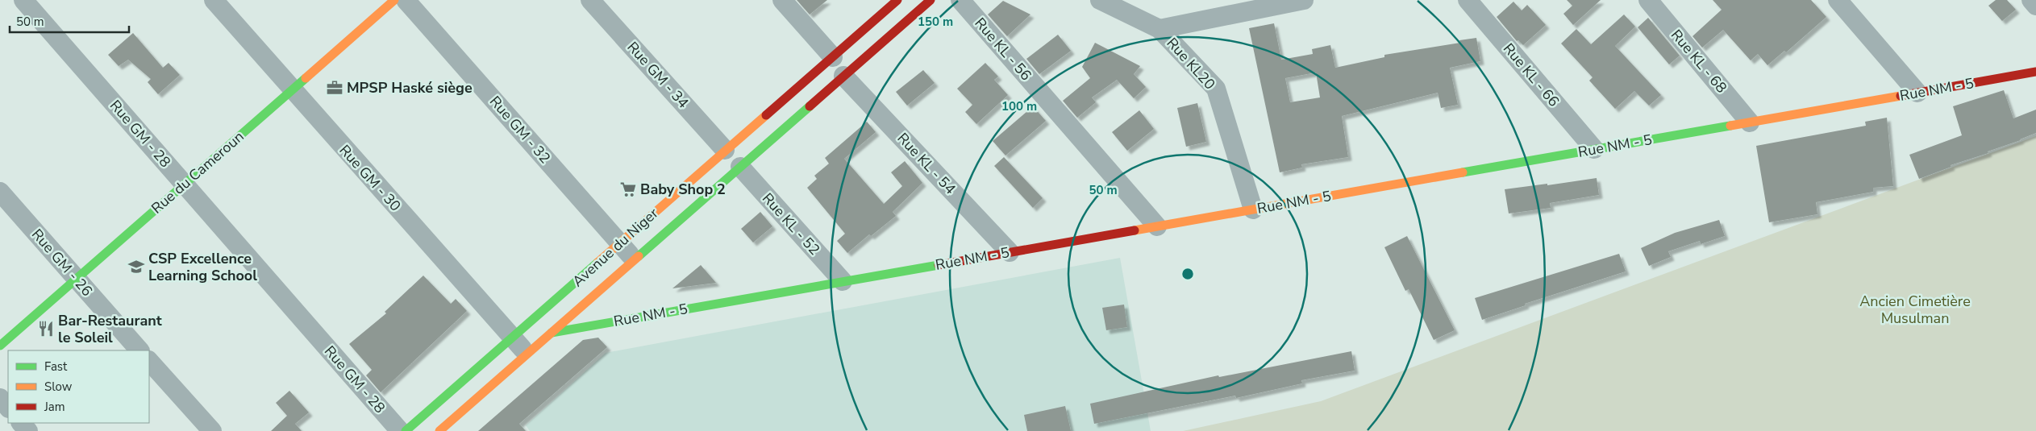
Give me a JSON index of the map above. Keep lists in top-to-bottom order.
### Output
{
  "streets": {
    "street": [
      "Rue KL - 56",
      "Rue KL - 68",
      "Rue KL20",
      "Rue GM - 34",
      "Rue KL - 66",
      "Rue NM - 5",
      "Rue GM - 32",
      "Rue GM - 28",
      "Rue KL - 54",
      "Rue du Cameroun",
      "Rue GM - 30",
      "Rue KL - 52",
      "Avenue du Niger",
      "Rue GM - 26"
    ]
  },
  "crossings": [
    ["Rue KL - 56", "Rue NM - 5"],
    ["Rue KL - 68", "Rue NM - 5"],
    ["Rue KL20", "Rue NM - 5"],
    ["Rue GM - 34", "Avenue du Niger"],
    ["Rue KL - 66", "Rue NM - 5"],
    ["Rue NM - 5", "Rue KL - 54"],
    ["Rue NM - 5", "Rue KL - 52"],
    ["Rue NM - 5", "Avenue du Niger"],
    ["Rue GM - 32", "Avenue du Niger"],
    ["Rue GM - 28", "Rue du Cameroun"],
    ["Rue KL - 54", "Avenue du Niger"],
    ["Rue du Cameroun", "Rue GM - 30"],
    ["Rue du Cameroun", "Rue GM - 26"],
    ["Rue GM - 30", "Avenue du Niger"],
    ["Rue KL - 52", "Avenue du Niger"]
  ],
  "parks": ["Ancien Cimetière Musulman"],
  "places": {
    "office": ["MPSP Haské siège"],
    "supermarket": ["Baby Shop 2"],
    "school or university": ["CSP Excellence Learning School"],
    "restaurant": ["Bar-Restaurant le Soleil"]
  },
  "legend": ["Fast", "Slow", "Jam"],
  "scale_bar": "50 m",
  "rings": ["150 m", "100 m", "50 m"]
}
